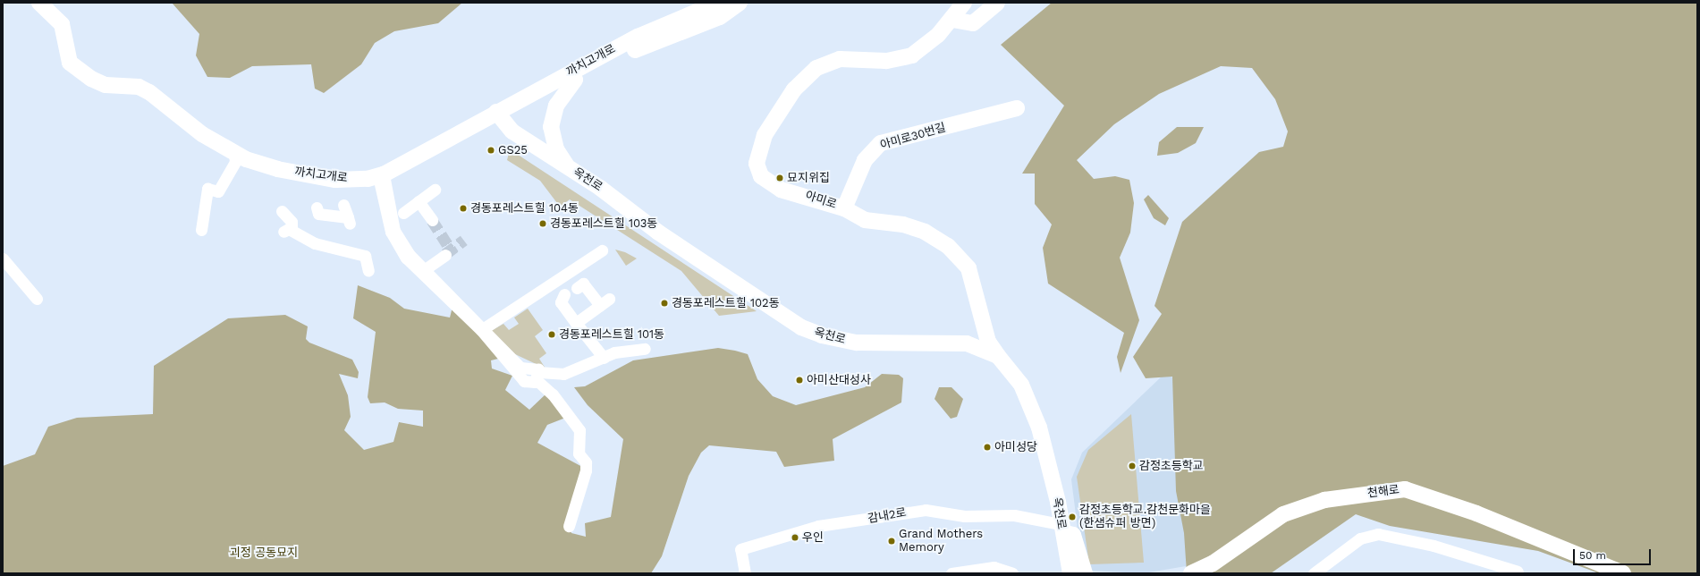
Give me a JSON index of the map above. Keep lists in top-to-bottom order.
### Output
{
  "streets": {
    "street": [
      "까치고개로",
      "아미로30번길",
      "옥천로",
      "아미로",
      "천해로",
      "감내2로"
    ]
  },
  "crossings": [
    ["까치고개로", "옥천로"],
    ["아미로30번길", "아미로"],
    ["옥천로", "아미로"],
    ["옥천로", "감내2로"]
  ],
  "parks": ["괴정 공동묘지"],
  "places": [
    "GS25",
    "묘지위집",
    "경동포레스트힐 104동",
    "경동포레스트힐 103동",
    "경동포레스트힐 102동",
    "경동포레스트힐 101동",
    "아미산대성사",
    "아미성당",
    "감정초등학교",
    "감정초등학교.감천문화마을 (한샘슈퍼 방면)",
    "우인",
    "Grand Mothers Memory"
  ],
  "scale_bar": "50 m"
}
